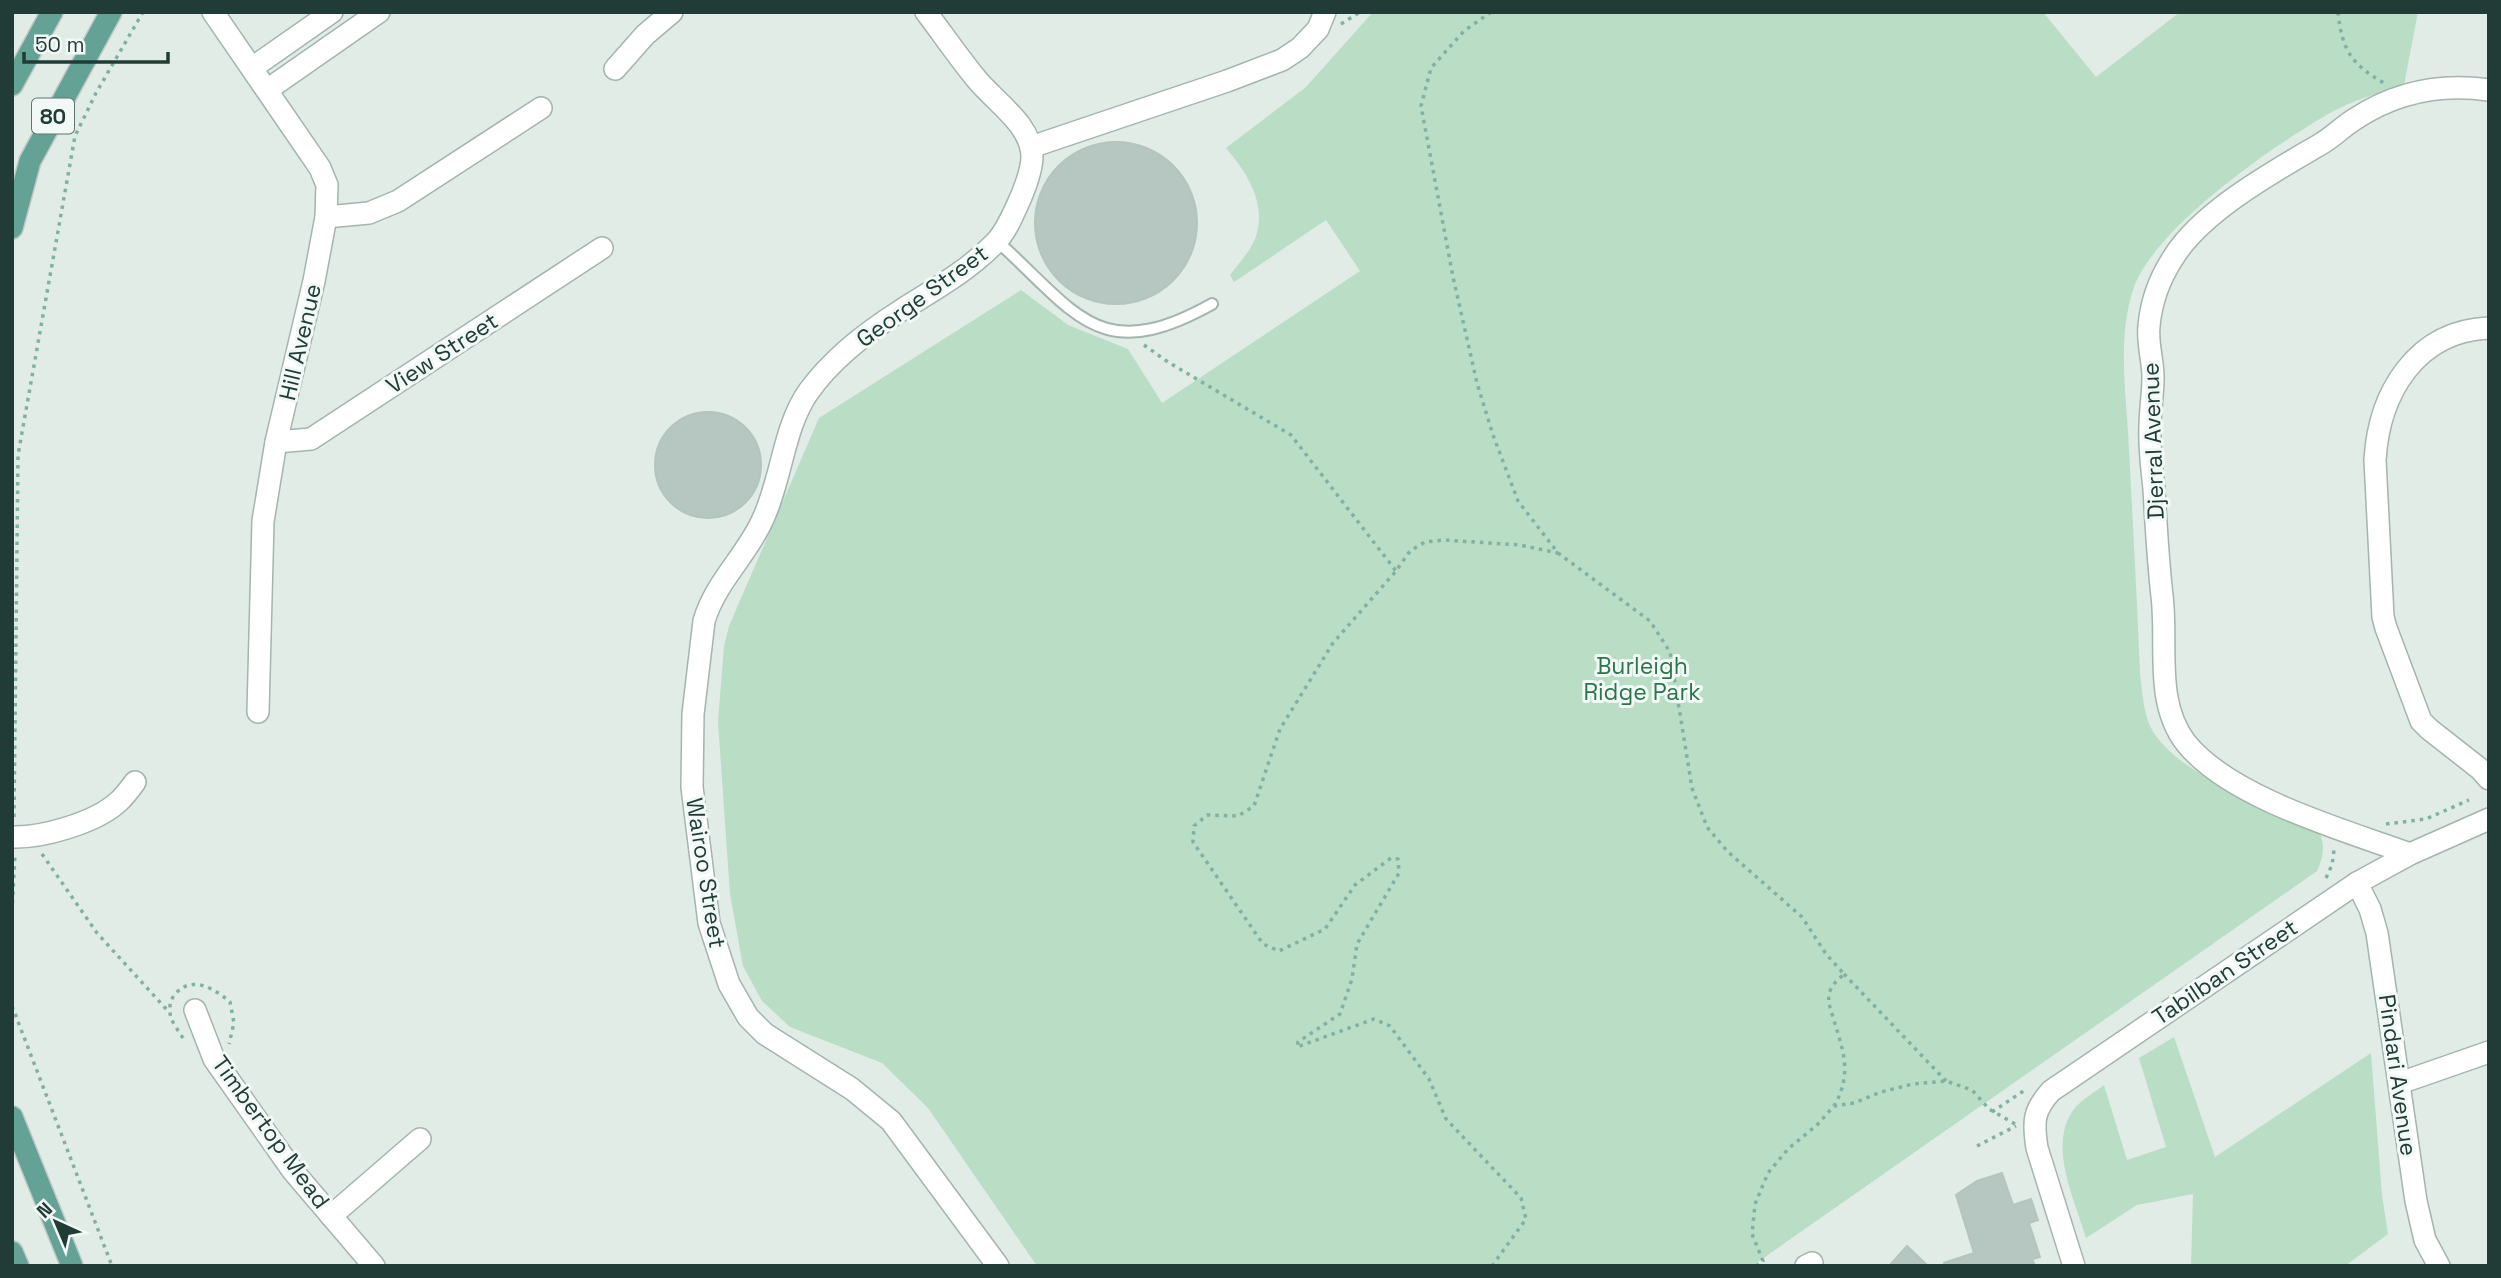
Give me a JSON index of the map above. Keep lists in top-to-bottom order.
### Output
{
  "streets": {
    "main road": ["80"],
    "street": [
      "George Street",
      "Hill Avenue",
      "View Street",
      "Djerral Avenue",
      "Wairoo Street",
      "Tabilban Street",
      "Pindari Avenue",
      "Timbertop Mead"
    ]
  },
  "crossings": [
    ["George Street", "Wairoo Street"],
    ["Hill Avenue", "View Street"],
    ["Djerral Avenue", "Tabilban Street"],
    ["Tabilban Street", "Pindari Avenue"]
  ],
  "parks": ["Burleigh Ridge Park"],
  "scale_bar": "50 m",
  "north": "top left"
}
